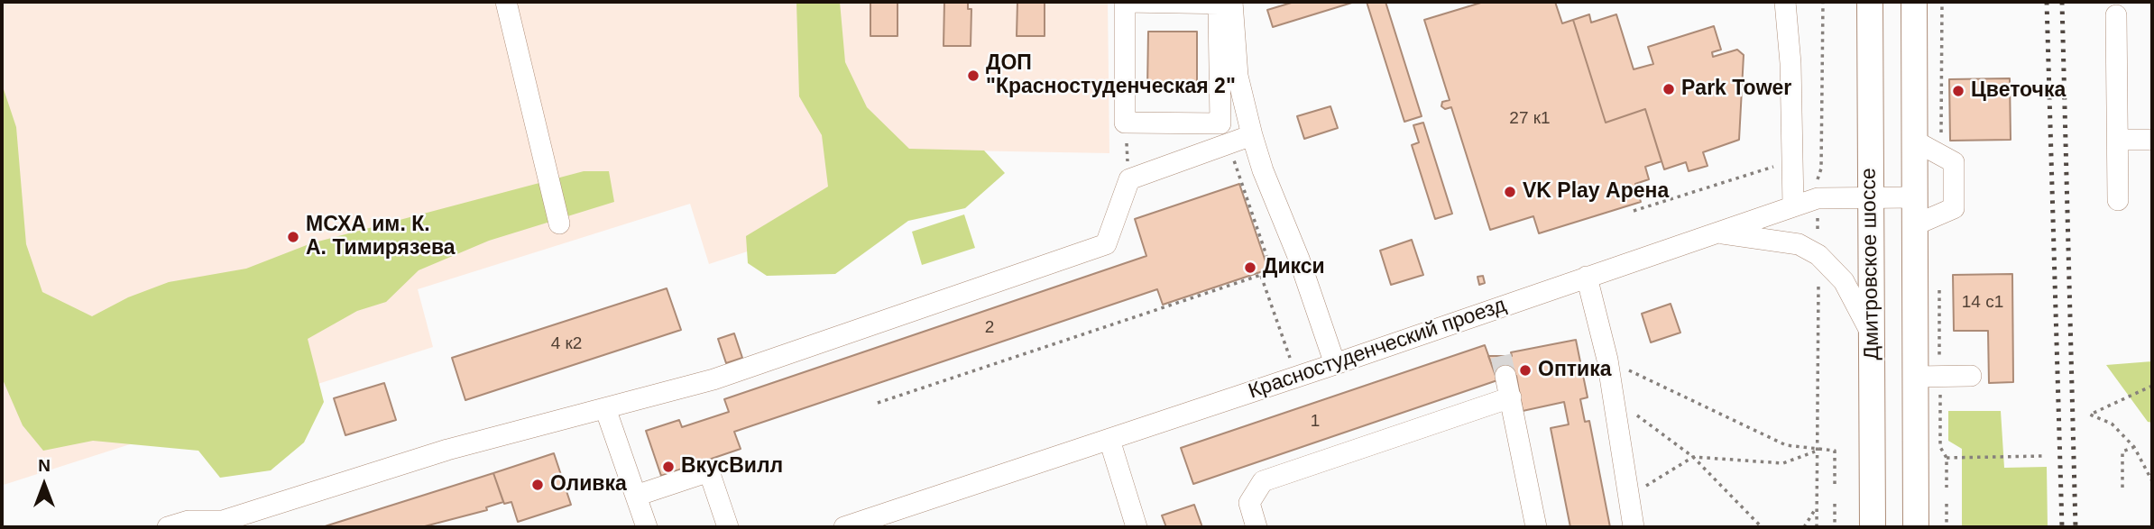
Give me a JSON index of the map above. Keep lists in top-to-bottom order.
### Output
{
  "streets": {
    "main road": ["Дмитровское шоссе"],
    "street": ["Красностуденческий проезд"]
  },
  "crossings": [
    ["Дмитровское шоссе", "Красностуденческий проезд"]
  ],
  "places": [
    "ДОП \"Красностуденческая 2\"",
    "Park Tower",
    "Цветочка",
    "VK Play Арена",
    "МСХА им. К. А. Тимирязева",
    "Дикси",
    "Оптика",
    "ВкусВилл",
    "Оливка"
  ],
  "house_numbers": [
    "27 к1",
    "14 с1",
    "2",
    "4 к2",
    "1"
  ],
  "north": "top"
}
